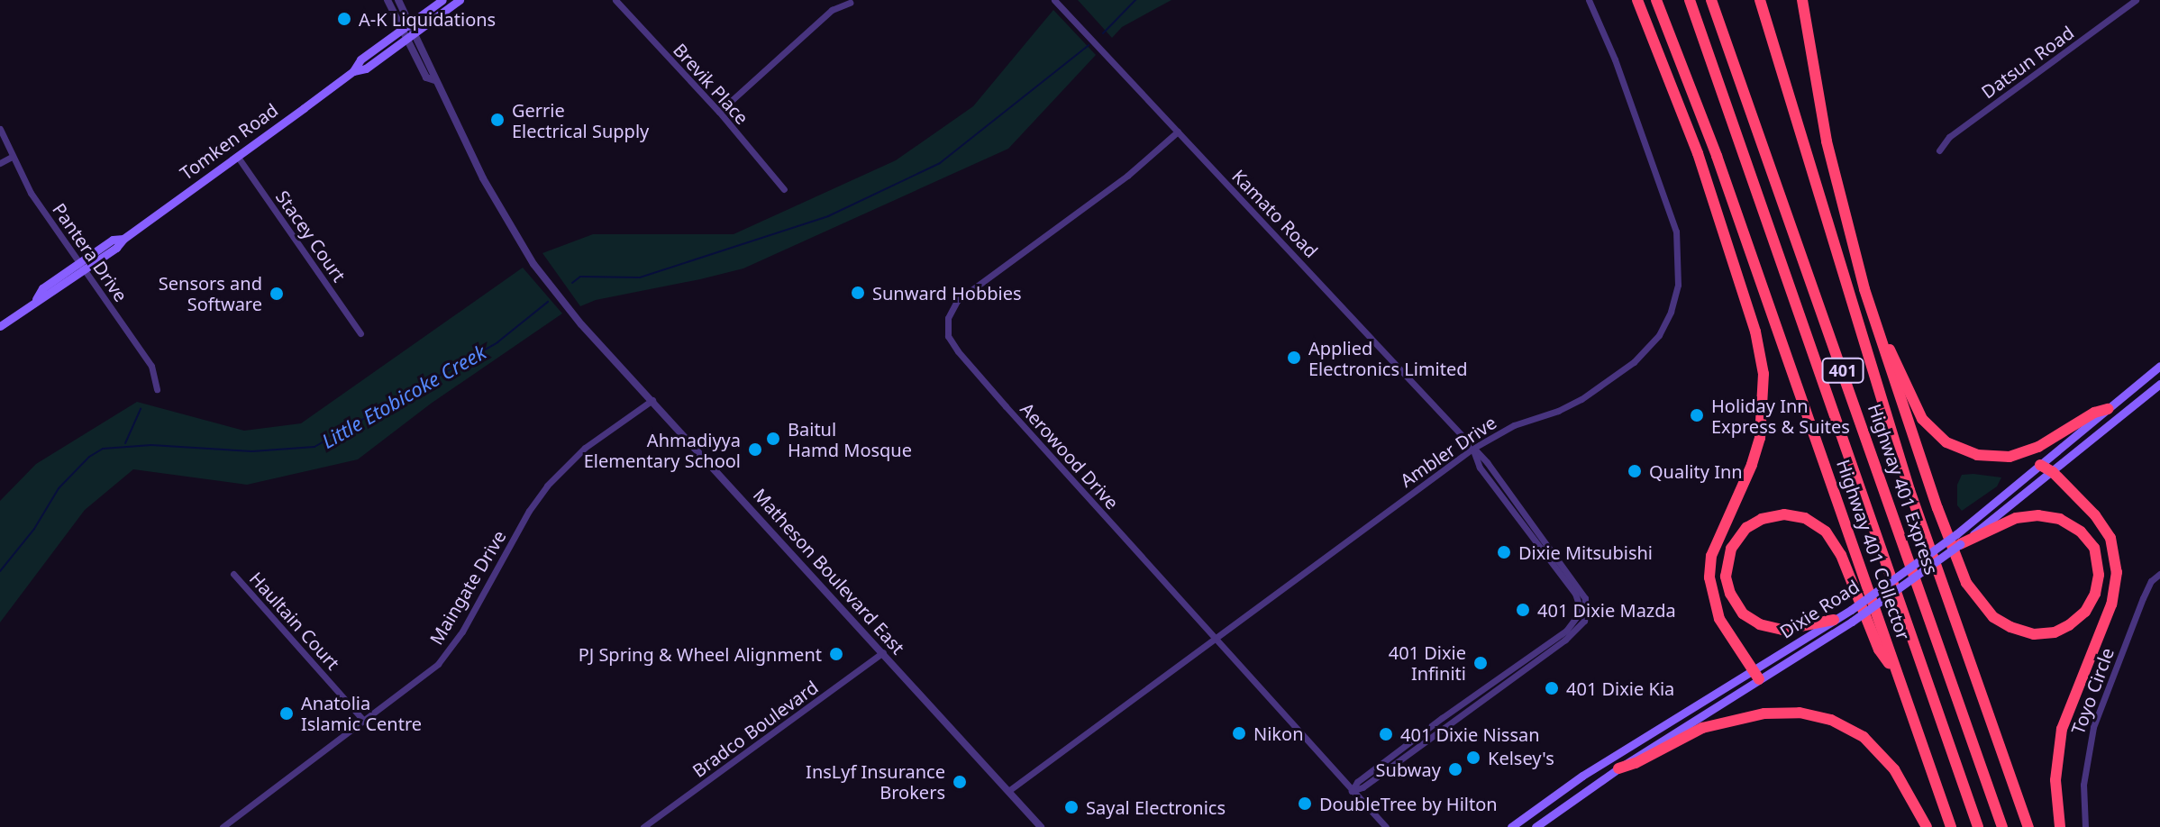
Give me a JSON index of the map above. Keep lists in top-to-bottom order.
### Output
{
  "streets": {
    "highway": ["401", "Highway 401 Express", "Highway 401 Collector"],
    "main road": ["Tomken Road", "Dixie Road"],
    "street": [
      "Datsun Road",
      "Brevik Place",
      "Kamato Road",
      "Stacey Court",
      "Pantera Drive",
      "Ambler Drive",
      "Aerowood Drive",
      "Matheson Boulevard East",
      "Maingate Drive",
      "Haultain Court",
      "Toyo Circle",
      "Bradco Boulevard"
    ]
  },
  "crossings": [
    ["Tomken Road", "Stacey Court"],
    ["Tomken Road", "Pantera Drive"],
    ["Tomken Road", "Matheson Boulevard East"],
    ["Kamato Road", "Ambler Drive"],
    ["Kamato Road", "Aerowood Drive"],
    ["Ambler Drive", "Aerowood Drive"],
    ["Ambler Drive", "Matheson Boulevard East"],
    ["Matheson Boulevard East", "Maingate Drive"],
    ["Matheson Boulevard East", "Bradco Boulevard"],
    ["Maingate Drive", "Haultain Court"]
  ],
  "water": ["Little Etobicoke Creek"],
  "places": [
    "A-K Liquidations",
    "Gerrie Electrical Supply",
    "Sunward Hobbies",
    "Sensors and Software",
    "Applied Electronics Limited",
    "Holiday Inn Express & Suites",
    "Baitul Hamd Mosque",
    "Ahmadiyya Elementary School",
    "Quality Inn",
    "Dixie Mitsubishi",
    "401 Dixie Mazda",
    "PJ Spring & Wheel Alignment",
    "401 Dixie Infiniti",
    "401 Dixie Kia",
    "Anatolia Islamic Centre",
    "Nikon",
    "401 Dixie Nissan",
    "Kelsey's",
    "Subway",
    "InsLyf Insurance Brokers",
    "DoubleTree by Hilton",
    "Sayal Electronics"
  ]
}
